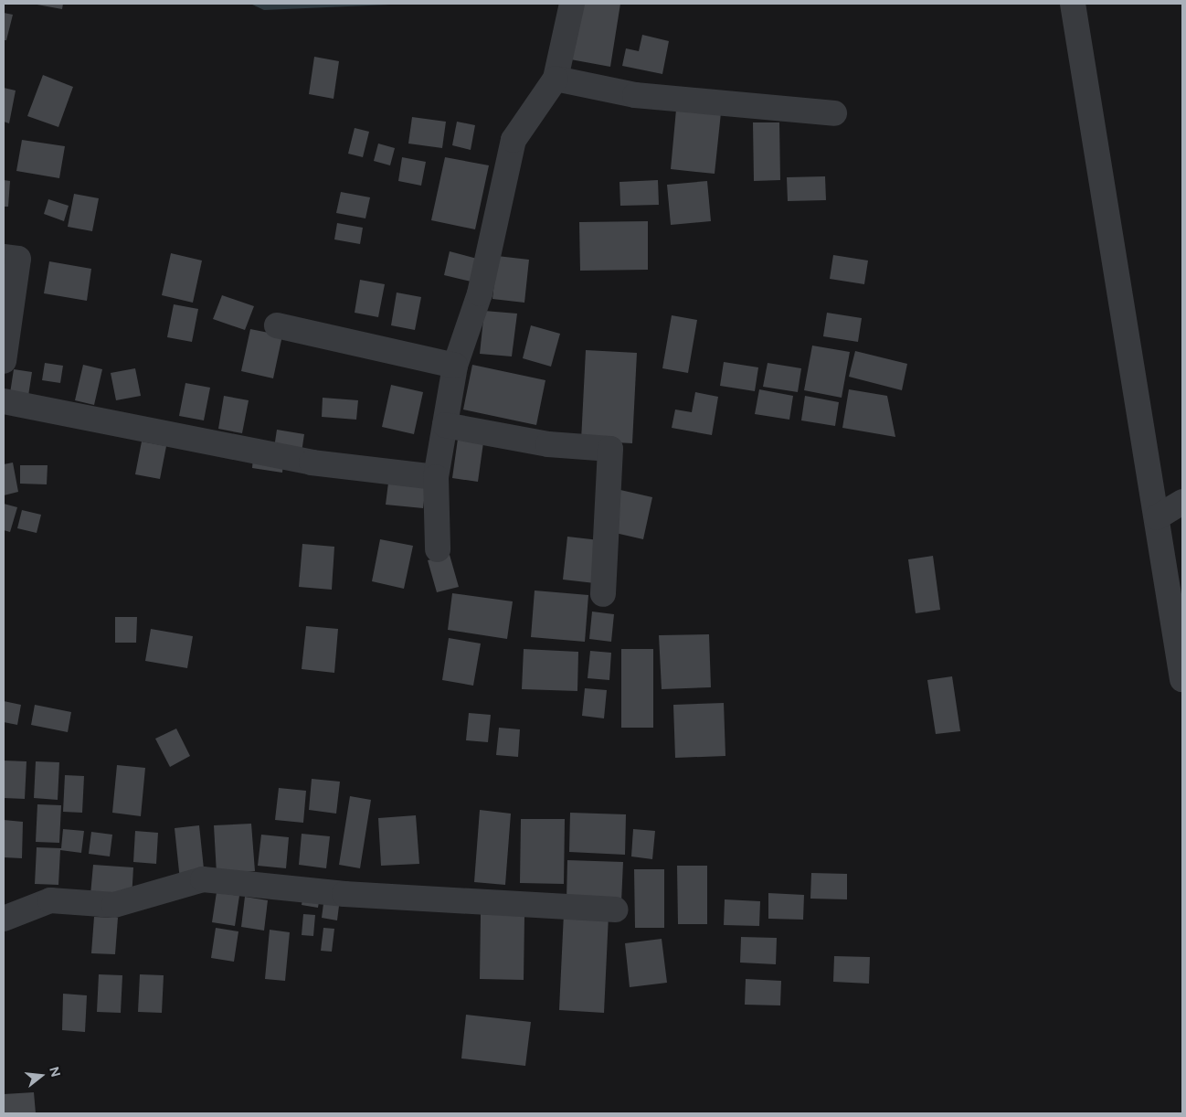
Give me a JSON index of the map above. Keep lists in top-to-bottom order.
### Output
{
  "north": "right"
}
